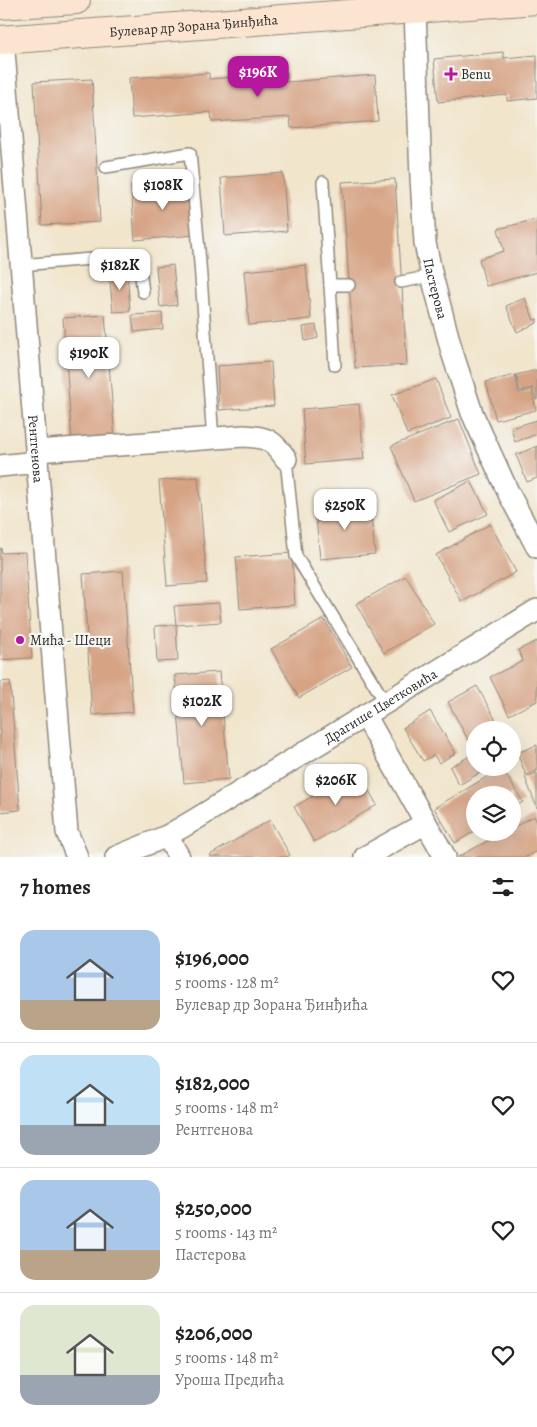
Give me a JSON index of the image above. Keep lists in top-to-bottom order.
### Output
{
  "streets": {
    "main road": ["Булевар др Зорана Ђинђића"],
    "street": ["Пастерова", "Рентгенова", "Драгише Цветковића"]
  },
  "crossings": [
    ["Булевар др Зорана Ђинђића", "Пастерова"],
    ["Булевар др Зорана Ђинђића", "Рентгенова"]
  ],
  "places": {
    "health": ["Benu"],
    "other": ["Мића - Шеци"]
  },
  "page": {
    "price": [
      "$196K",
      "$108K",
      "$182K",
      "$190K",
      "$250K",
      "$102K",
      "$206K"
    ],
    "heading": "7 homes",
    "list": [
      {
        "name": "$196,000",
        "note": "5 rooms · 128 m² · Булевар др Зорана Ђинђића"
      },
      {
        "name": "$182,000",
        "note": "5 rooms · 148 m² · Рентгенова"
      },
      {
        "name": "$250,000",
        "note": "5 rooms · 143 m² · Пастерова"
      },
      {
        "name": "$206,000",
        "note": "5 rooms · 148 m² · Уроша Предића"
      }
    ]
  }
}
